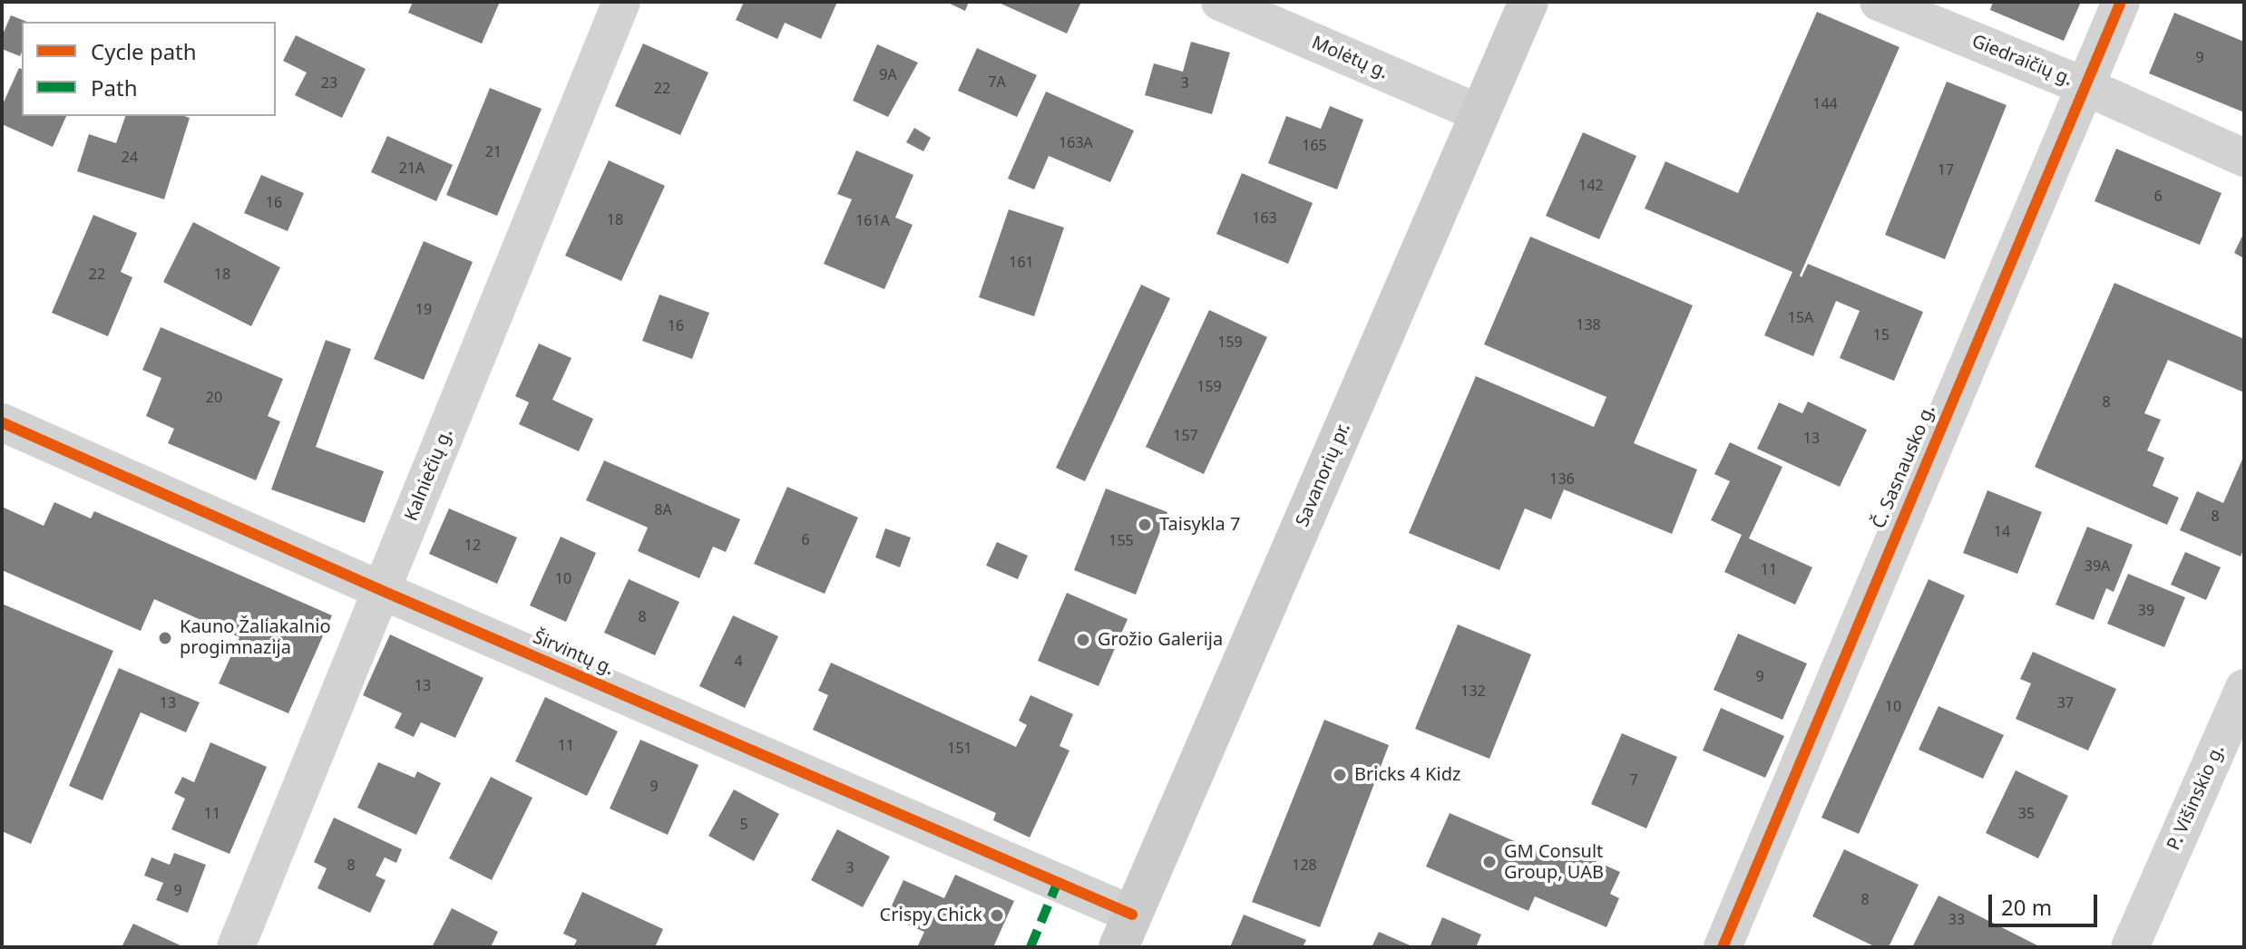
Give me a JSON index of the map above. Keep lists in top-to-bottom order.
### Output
{
  "streets": {
    "main road": ["Savanorių pr."],
    "street": [
      "Molėtų g.",
      "Giedraičių g.",
      "Č. Sasnausko g.",
      "Kalniečių g.",
      "Širvintų g.",
      "P. Višinskio g."
    ]
  },
  "crossings": [
    ["Molėtų g.", "Savanorių pr."],
    ["Giedraičių g.", "Č. Sasnausko g."],
    ["Kalniečių g.", "Širvintų g."],
    ["Savanorių pr.", "Širvintų g."]
  ],
  "places": [
    "Taisykla 7",
    "Kauno Žaliakalnio progimnazija",
    "Grožio Galerija",
    "Bricks 4 Kidz",
    "GM Consult Group, UAB",
    "Crispy Chick"
  ],
  "house_numbers": [
    "9",
    "9A",
    "7A",
    "23",
    "3",
    "22",
    "144",
    "163A",
    "165",
    "21",
    "24",
    "21A",
    "17",
    "142",
    "6",
    "16",
    "163",
    "18",
    "161A",
    "161",
    "22",
    "18",
    "19",
    "15A",
    "138",
    "16",
    "15",
    "159",
    "159",
    "20",
    "8",
    "157",
    "13",
    "136",
    "8A",
    "8",
    "14",
    "6",
    "155",
    "12",
    "39A",
    "11",
    "10",
    "39",
    "8",
    "4",
    "9",
    "13",
    "132",
    "13",
    "37",
    "10",
    "11",
    "151",
    "7",
    "9",
    "11",
    "35",
    "5",
    "8",
    "128",
    "3",
    "9",
    "8",
    "33"
  ],
  "legend": ["Cycle path", "Path"],
  "scale_bar": "20 m"
}
